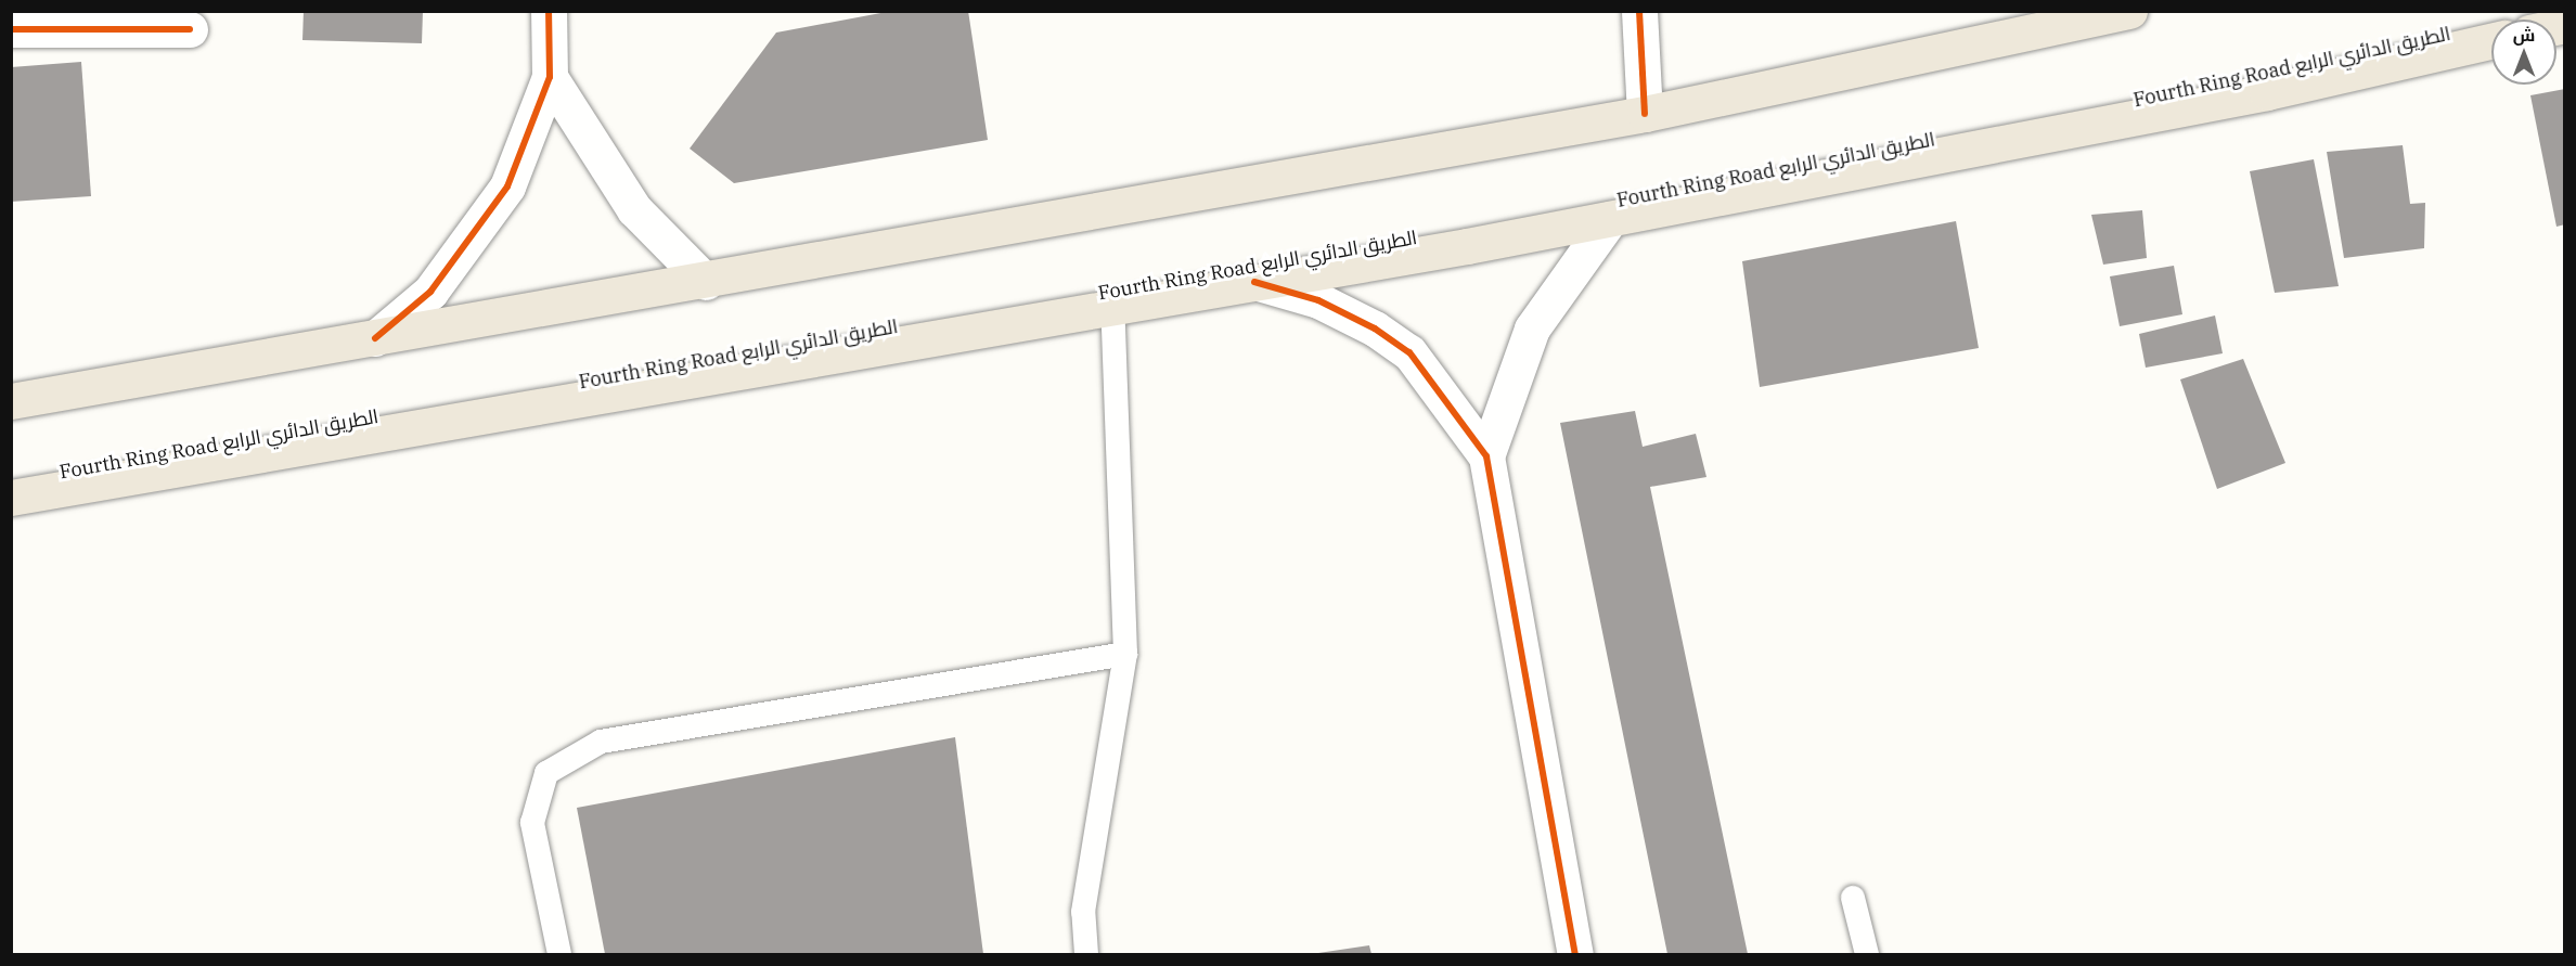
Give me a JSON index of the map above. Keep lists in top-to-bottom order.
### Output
{
  "streets": {
    "main road": ["Fourth Ring Road الطريق الدائري الرابع"]
  },
  "north": "top"
}
